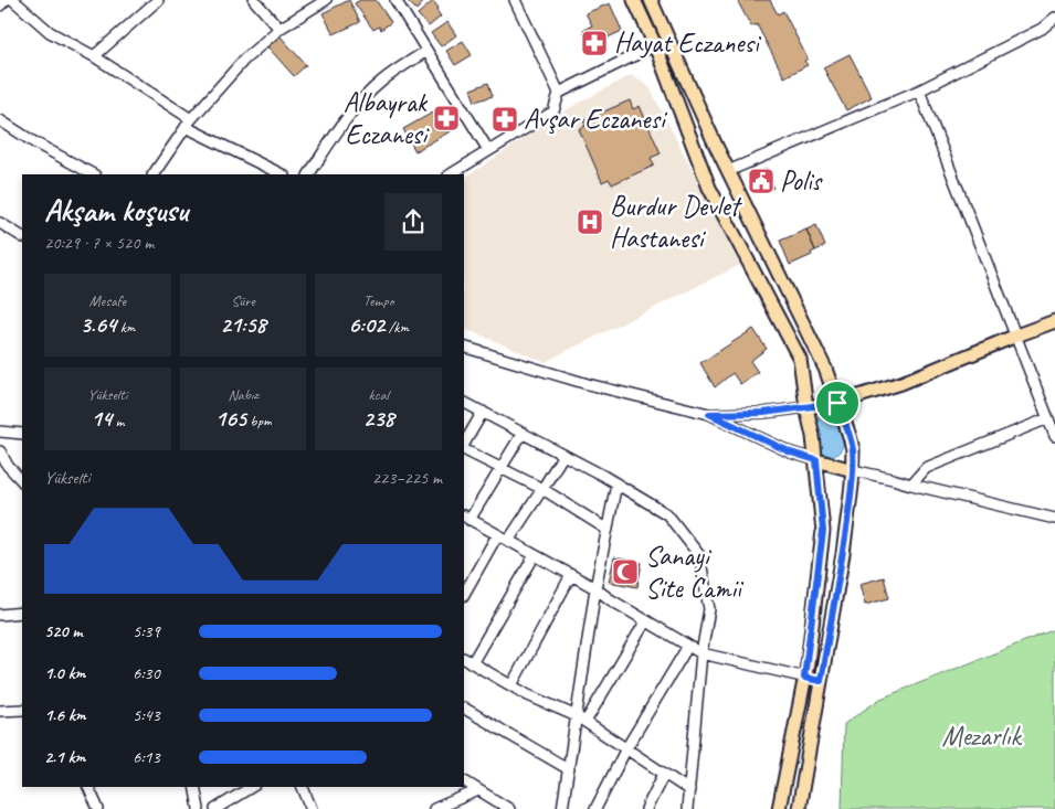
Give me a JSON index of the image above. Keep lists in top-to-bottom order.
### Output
{
  "parks": ["Mezarlık"],
  "places": {
    "pharmacy": ["Hayat Eczanesi", "Albayrak Eczanesi", "Avşar Eczanesi"],
    "public building": ["Polis"],
    "hospital": ["Burdur Devlet Hastanesi"],
    "mosque": ["Sanayi Site Camii"]
  },
  "page": {
    "heading": ["Akşam koşusu", "20:29 · 7 × 520 m"],
    "stats": [
      ["Mesafe", "3.64 km"],
      ["Süre", "21:58"],
      ["Tempo", "6:02 /km"],
      ["Yükselti", "14 m"],
      ["Nabız", "165 bpm"],
      ["kcal", "238"]
    ],
    "chart": ["Yükselti", "223–225 m"],
    "list": [
      {
        "name": "520 m",
        "note": "5:39"
      },
      {
        "name": "1.0 km",
        "note": "6:30"
      },
      {
        "name": "1.6 km",
        "note": "5:43"
      },
      {
        "name": "2.1 km",
        "note": "6:13"
      }
    ]
  }
}
